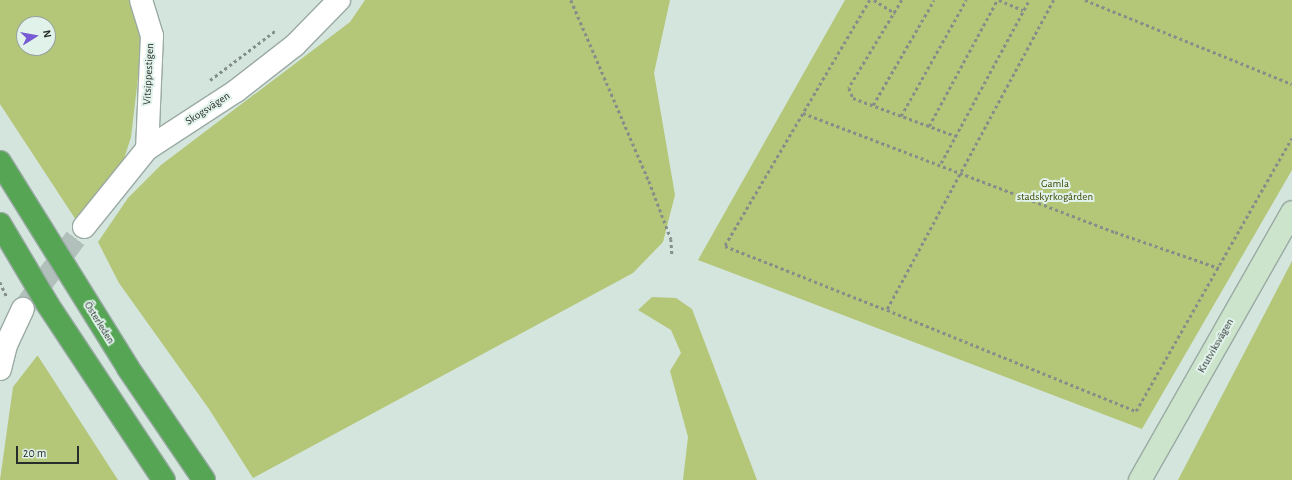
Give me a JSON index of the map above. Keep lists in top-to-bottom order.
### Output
{
  "streets": {
    "highway": ["Österleden"],
    "street": ["Vitsippestigen", "Skogsvägen", "Krutviksvägen"]
  },
  "crossings": [
    ["Vitsippestigen", "Skogsvägen"]
  ],
  "parks": ["Gamla stadskyrkogården"],
  "scale_bar": "20 m",
  "north": "right"
}
